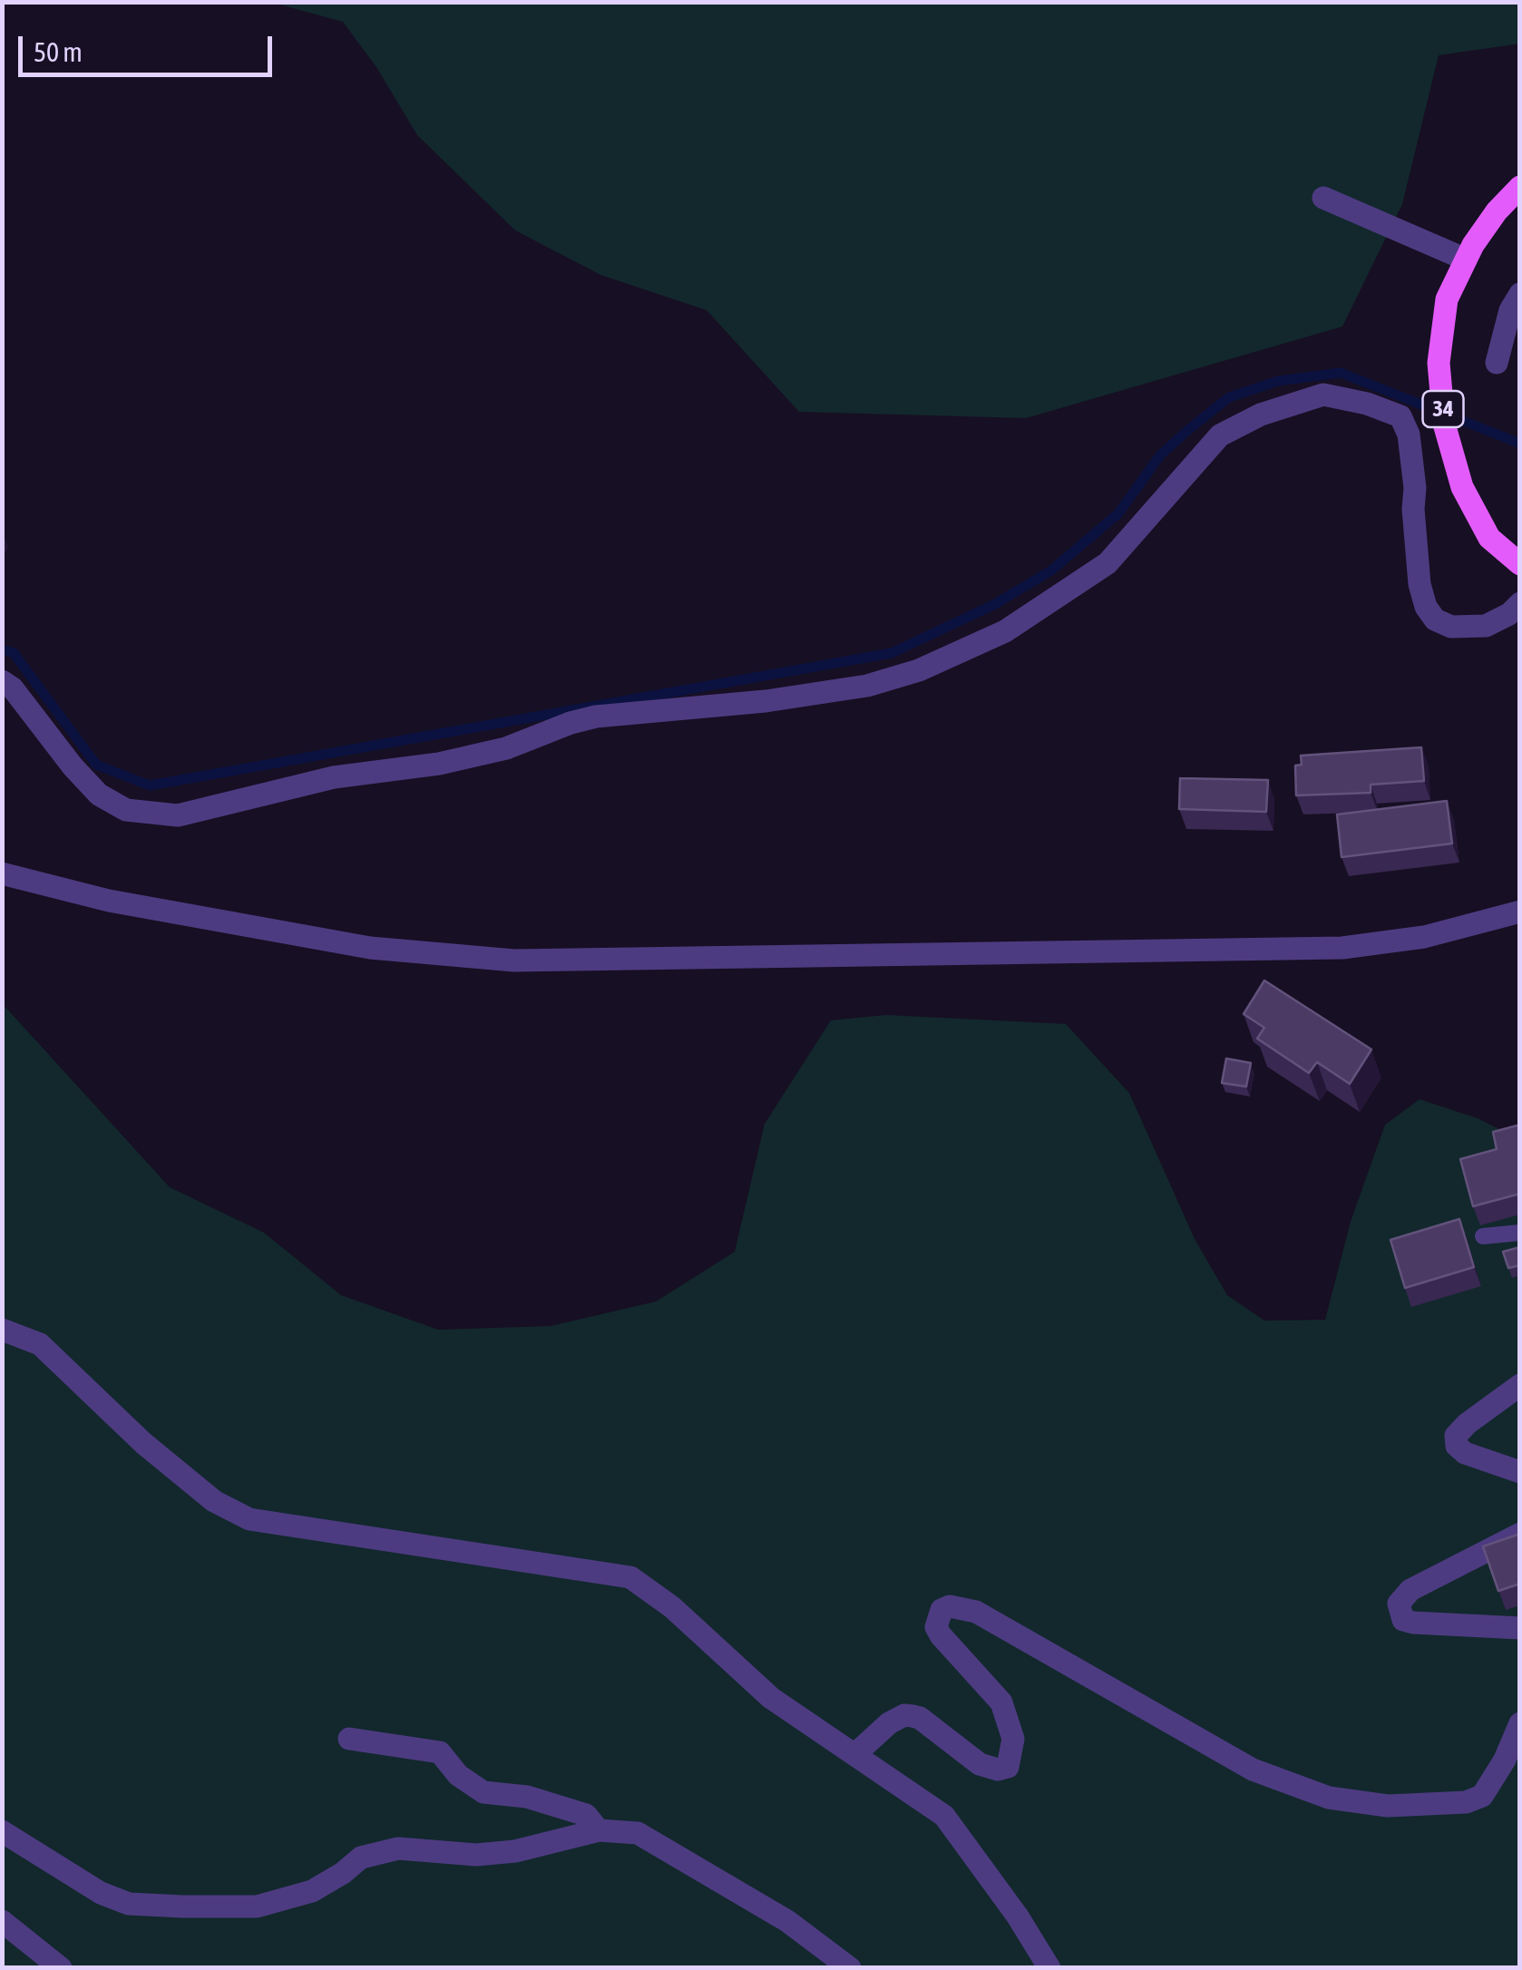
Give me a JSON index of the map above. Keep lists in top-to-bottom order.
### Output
{
  "streets": {
    "main road": ["34"]
  },
  "scale_bar": "50 m"
}
